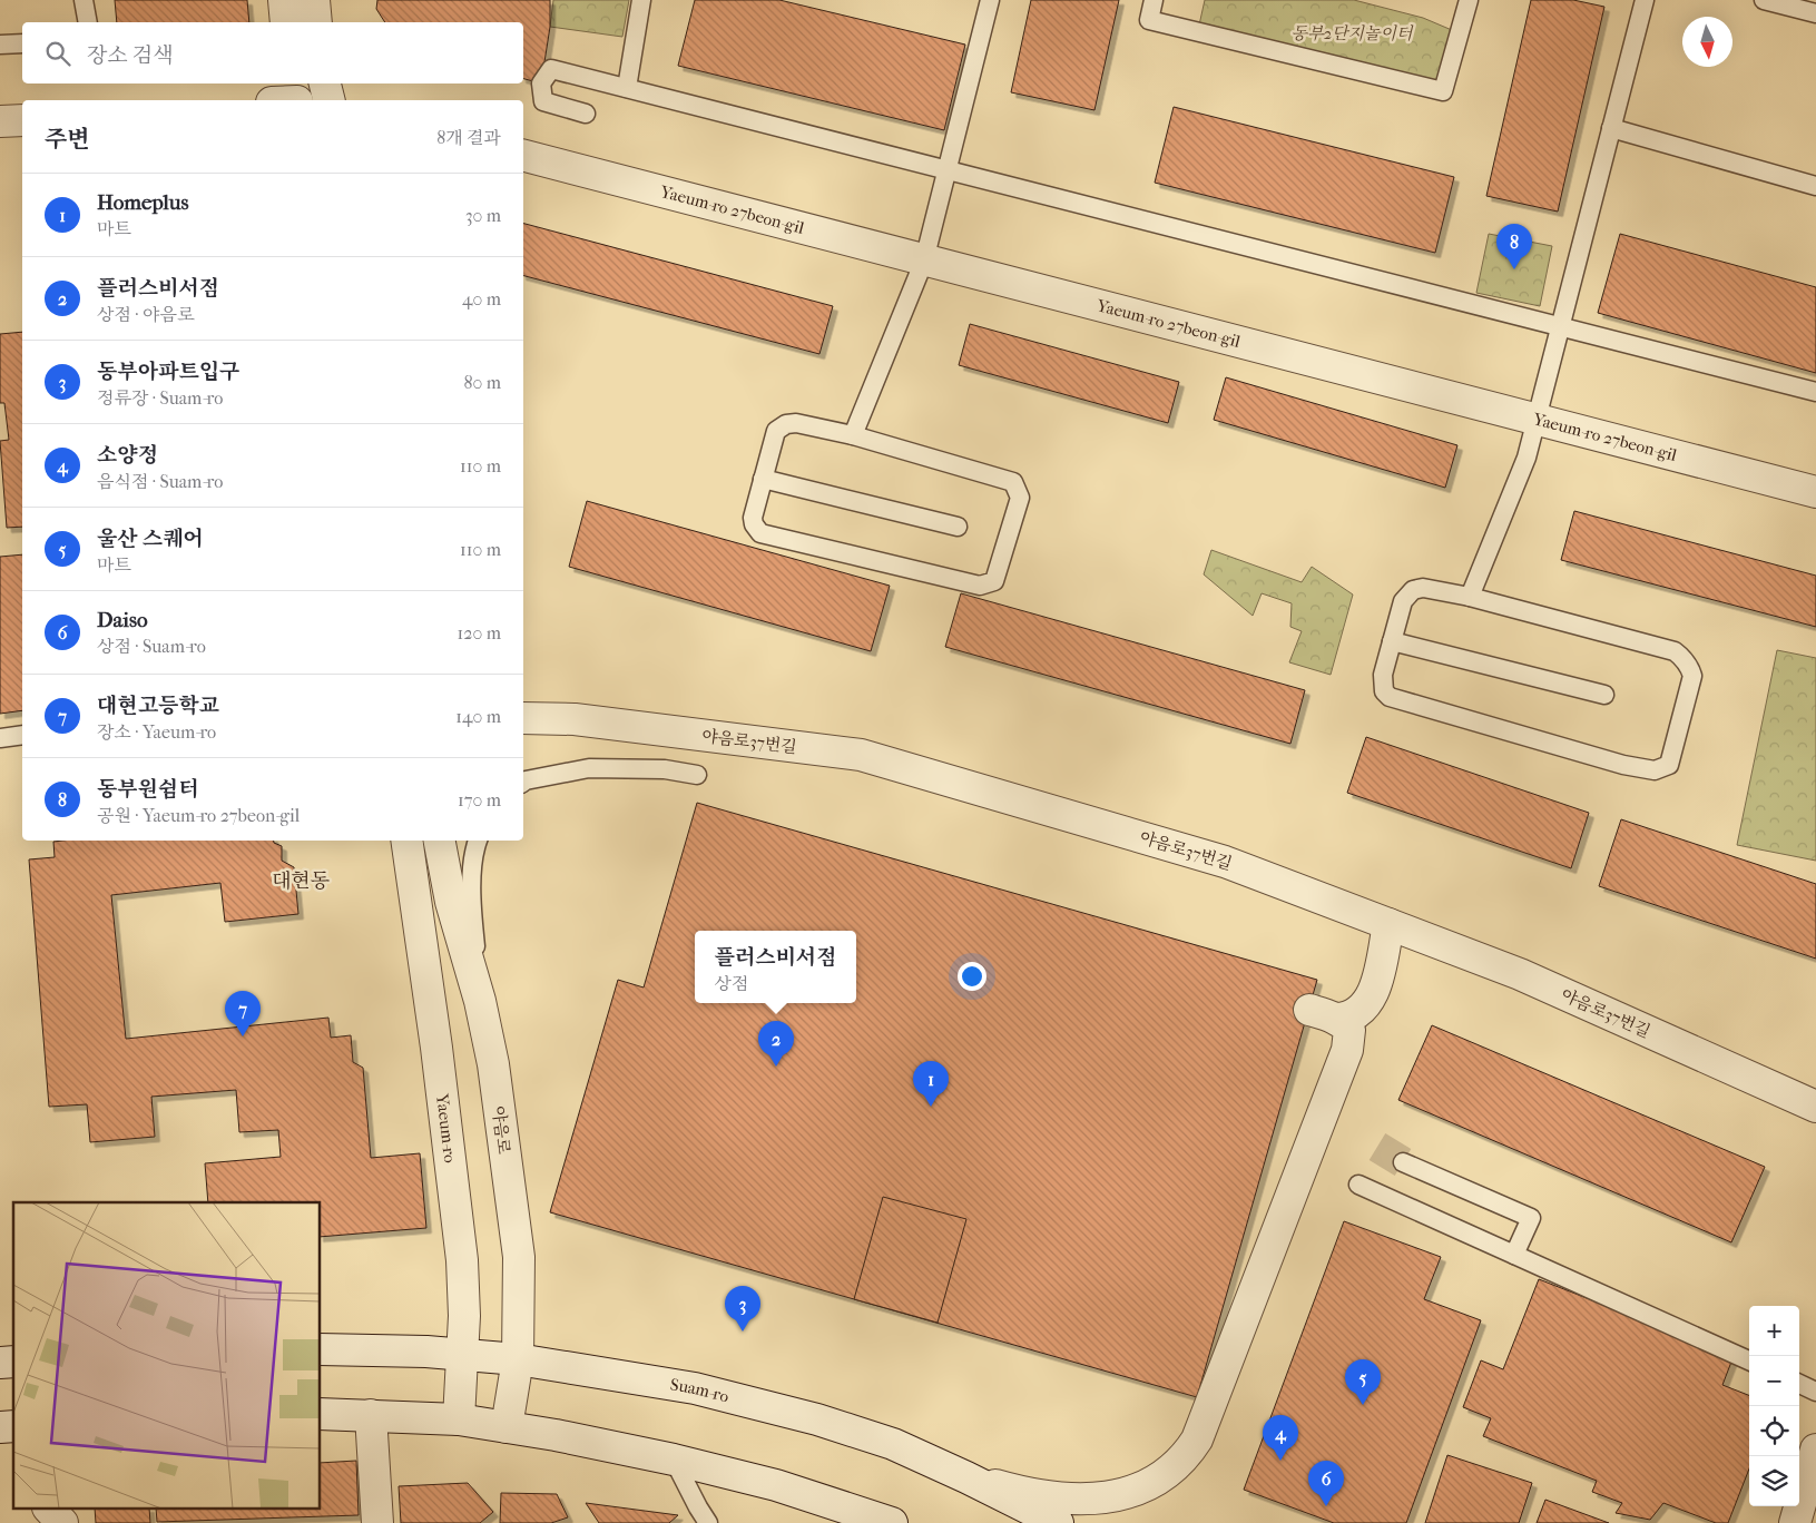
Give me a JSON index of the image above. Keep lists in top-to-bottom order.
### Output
{
  "streets": {
    "street": [
      "Yaeum-ro 27beon-gil",
      "야음로37번길",
      "Yaeum-ro",
      "야음로",
      "Suam-ro"
    ]
  },
  "crossings": [
    ["Yaeum-ro", "Suam-ro"],
    ["야음로", "Suam-ro"]
  ],
  "districts": ["대현동"],
  "parks": ["동부2단지놀이터"],
  "north": "bottom",
  "page": {
    "search": "장소 검색",
    "heading": ["주변", "8개 결과"],
    "list": [
      {
        "mark": "1",
        "name": "Homeplus",
        "note": "마트",
        "value": "30 m"
      },
      {
        "mark": "2",
        "name": "플러스비서점",
        "note": "상점 · 야음로",
        "value": "40 m"
      },
      {
        "mark": "3",
        "name": "동부아파트입구",
        "note": "정류장 · Suam-ro",
        "value": "80 m"
      },
      {
        "mark": "4",
        "name": "소양정",
        "note": "음식점 · Suam-ro",
        "value": "110 m"
      },
      {
        "mark": "5",
        "name": "울산 스퀘어",
        "note": "마트",
        "value": "110 m"
      },
      {
        "mark": "6",
        "name": "Daiso",
        "note": "상점 · Suam-ro",
        "value": "120 m"
      },
      {
        "mark": "7",
        "name": "대현고등학교",
        "note": "장소 · Yaeum-ro",
        "value": "140 m"
      },
      {
        "mark": "8",
        "name": "동부원쉼터",
        "note": "공원 · Yaeum-ro 27beon-gil",
        "value": "170 m"
      }
    ],
    "pins": [
      "8",
      "7",
      "2",
      "1",
      "3",
      "5",
      "4",
      "6"
    ],
    "popup": ["플러스비서점", "상점"],
    "map_buttons": ["+", "−"]
  }
}
